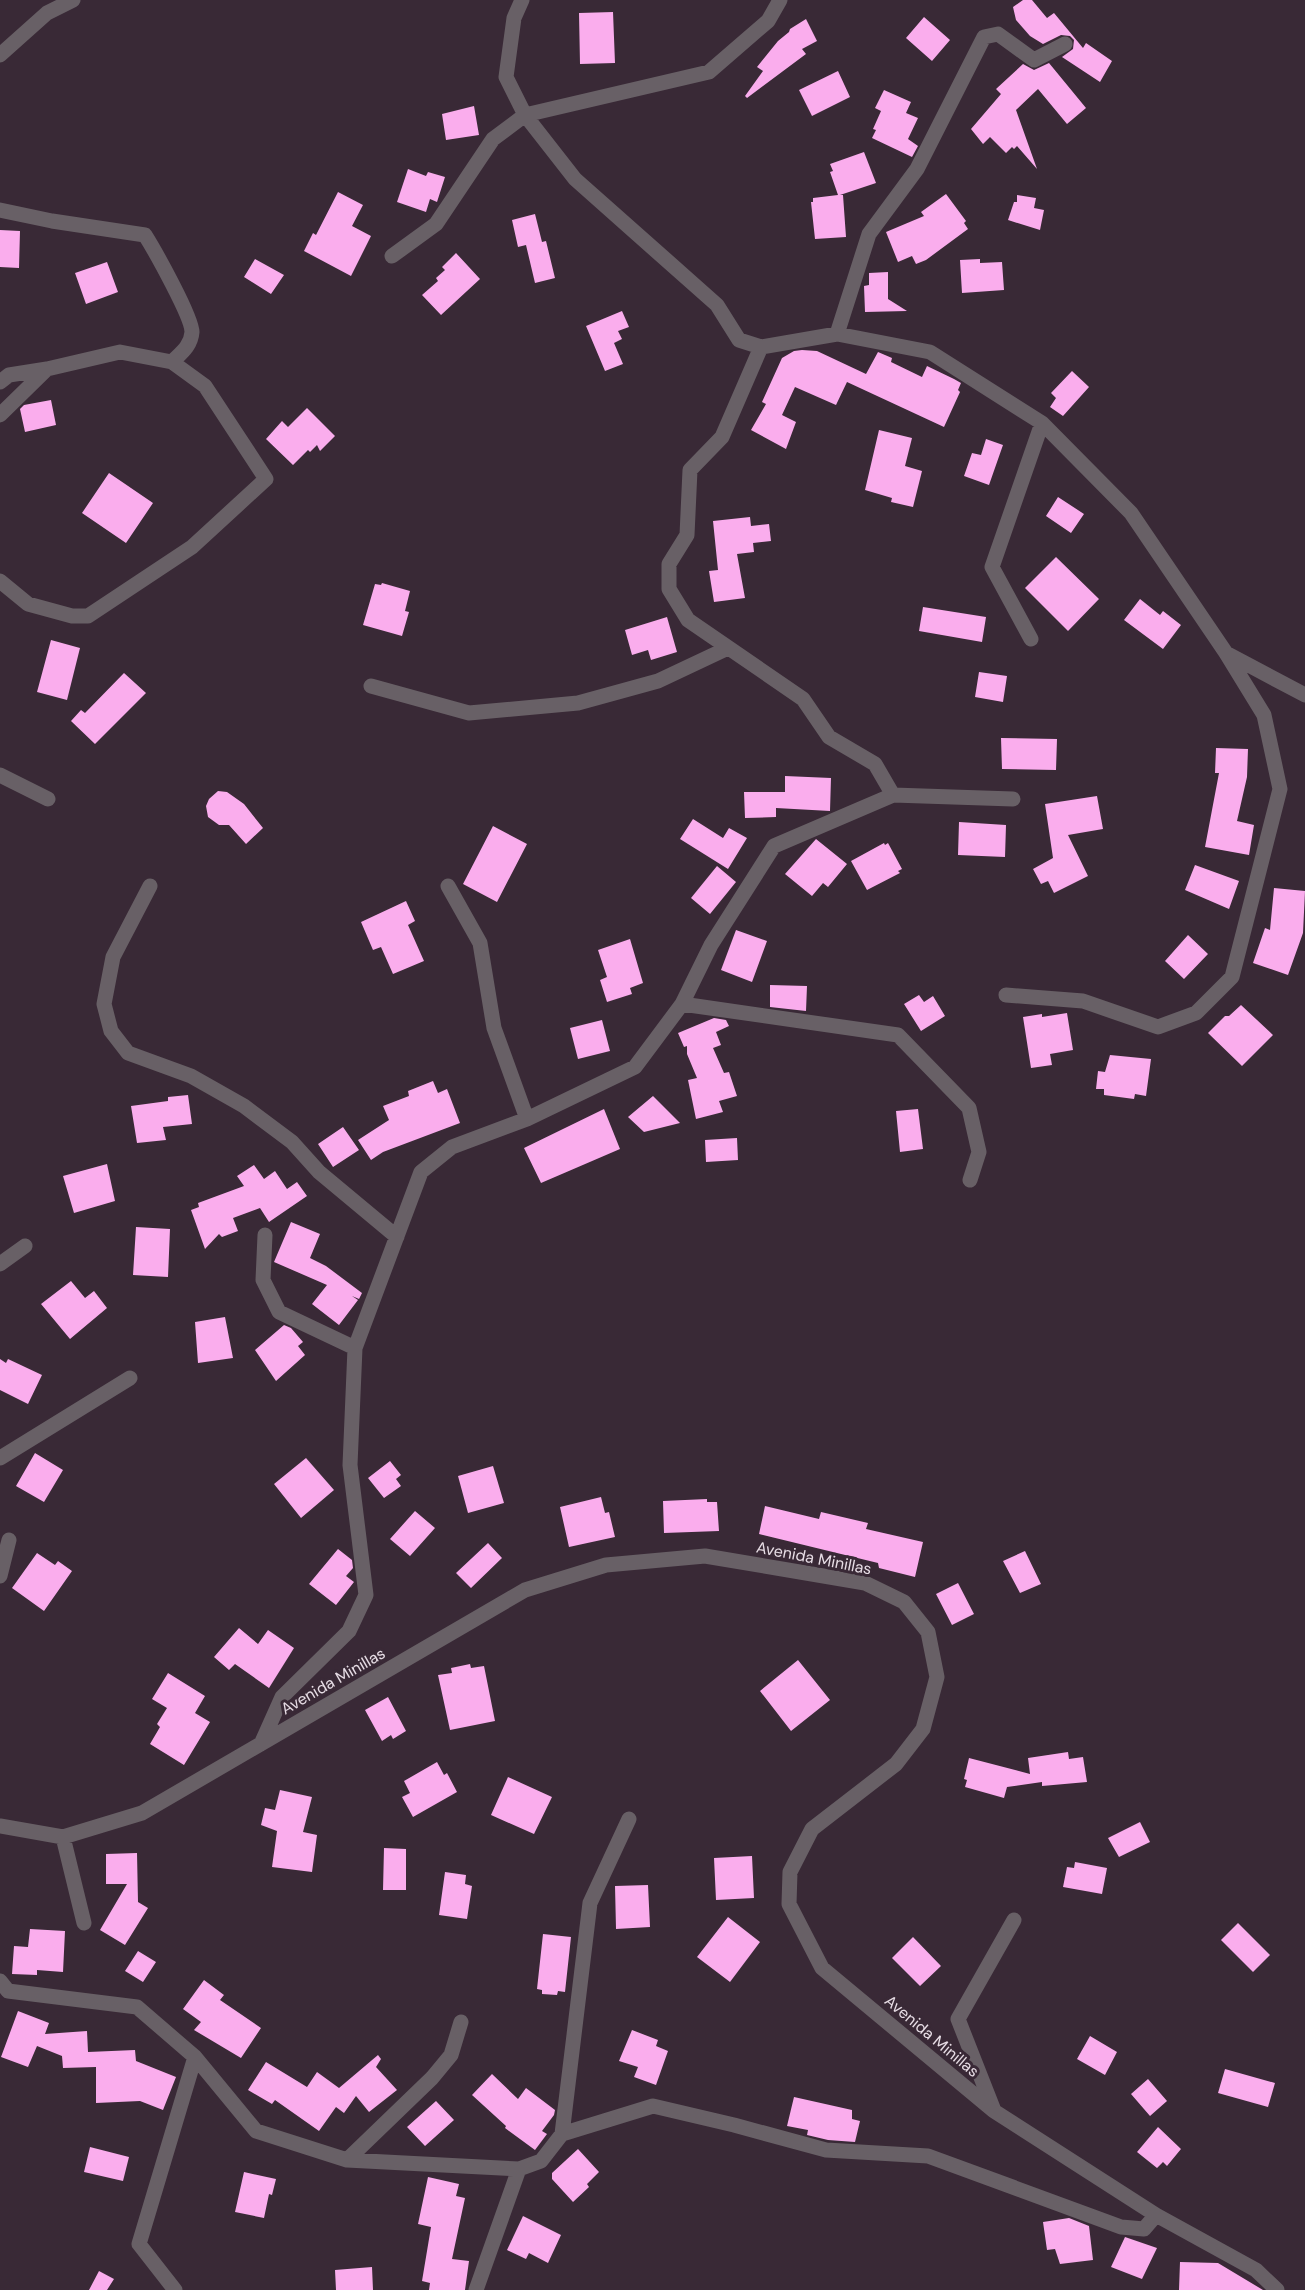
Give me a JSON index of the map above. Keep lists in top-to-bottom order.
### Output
{
  "streets": {
    "street": ["Avenida Minillas"]
  }
}
